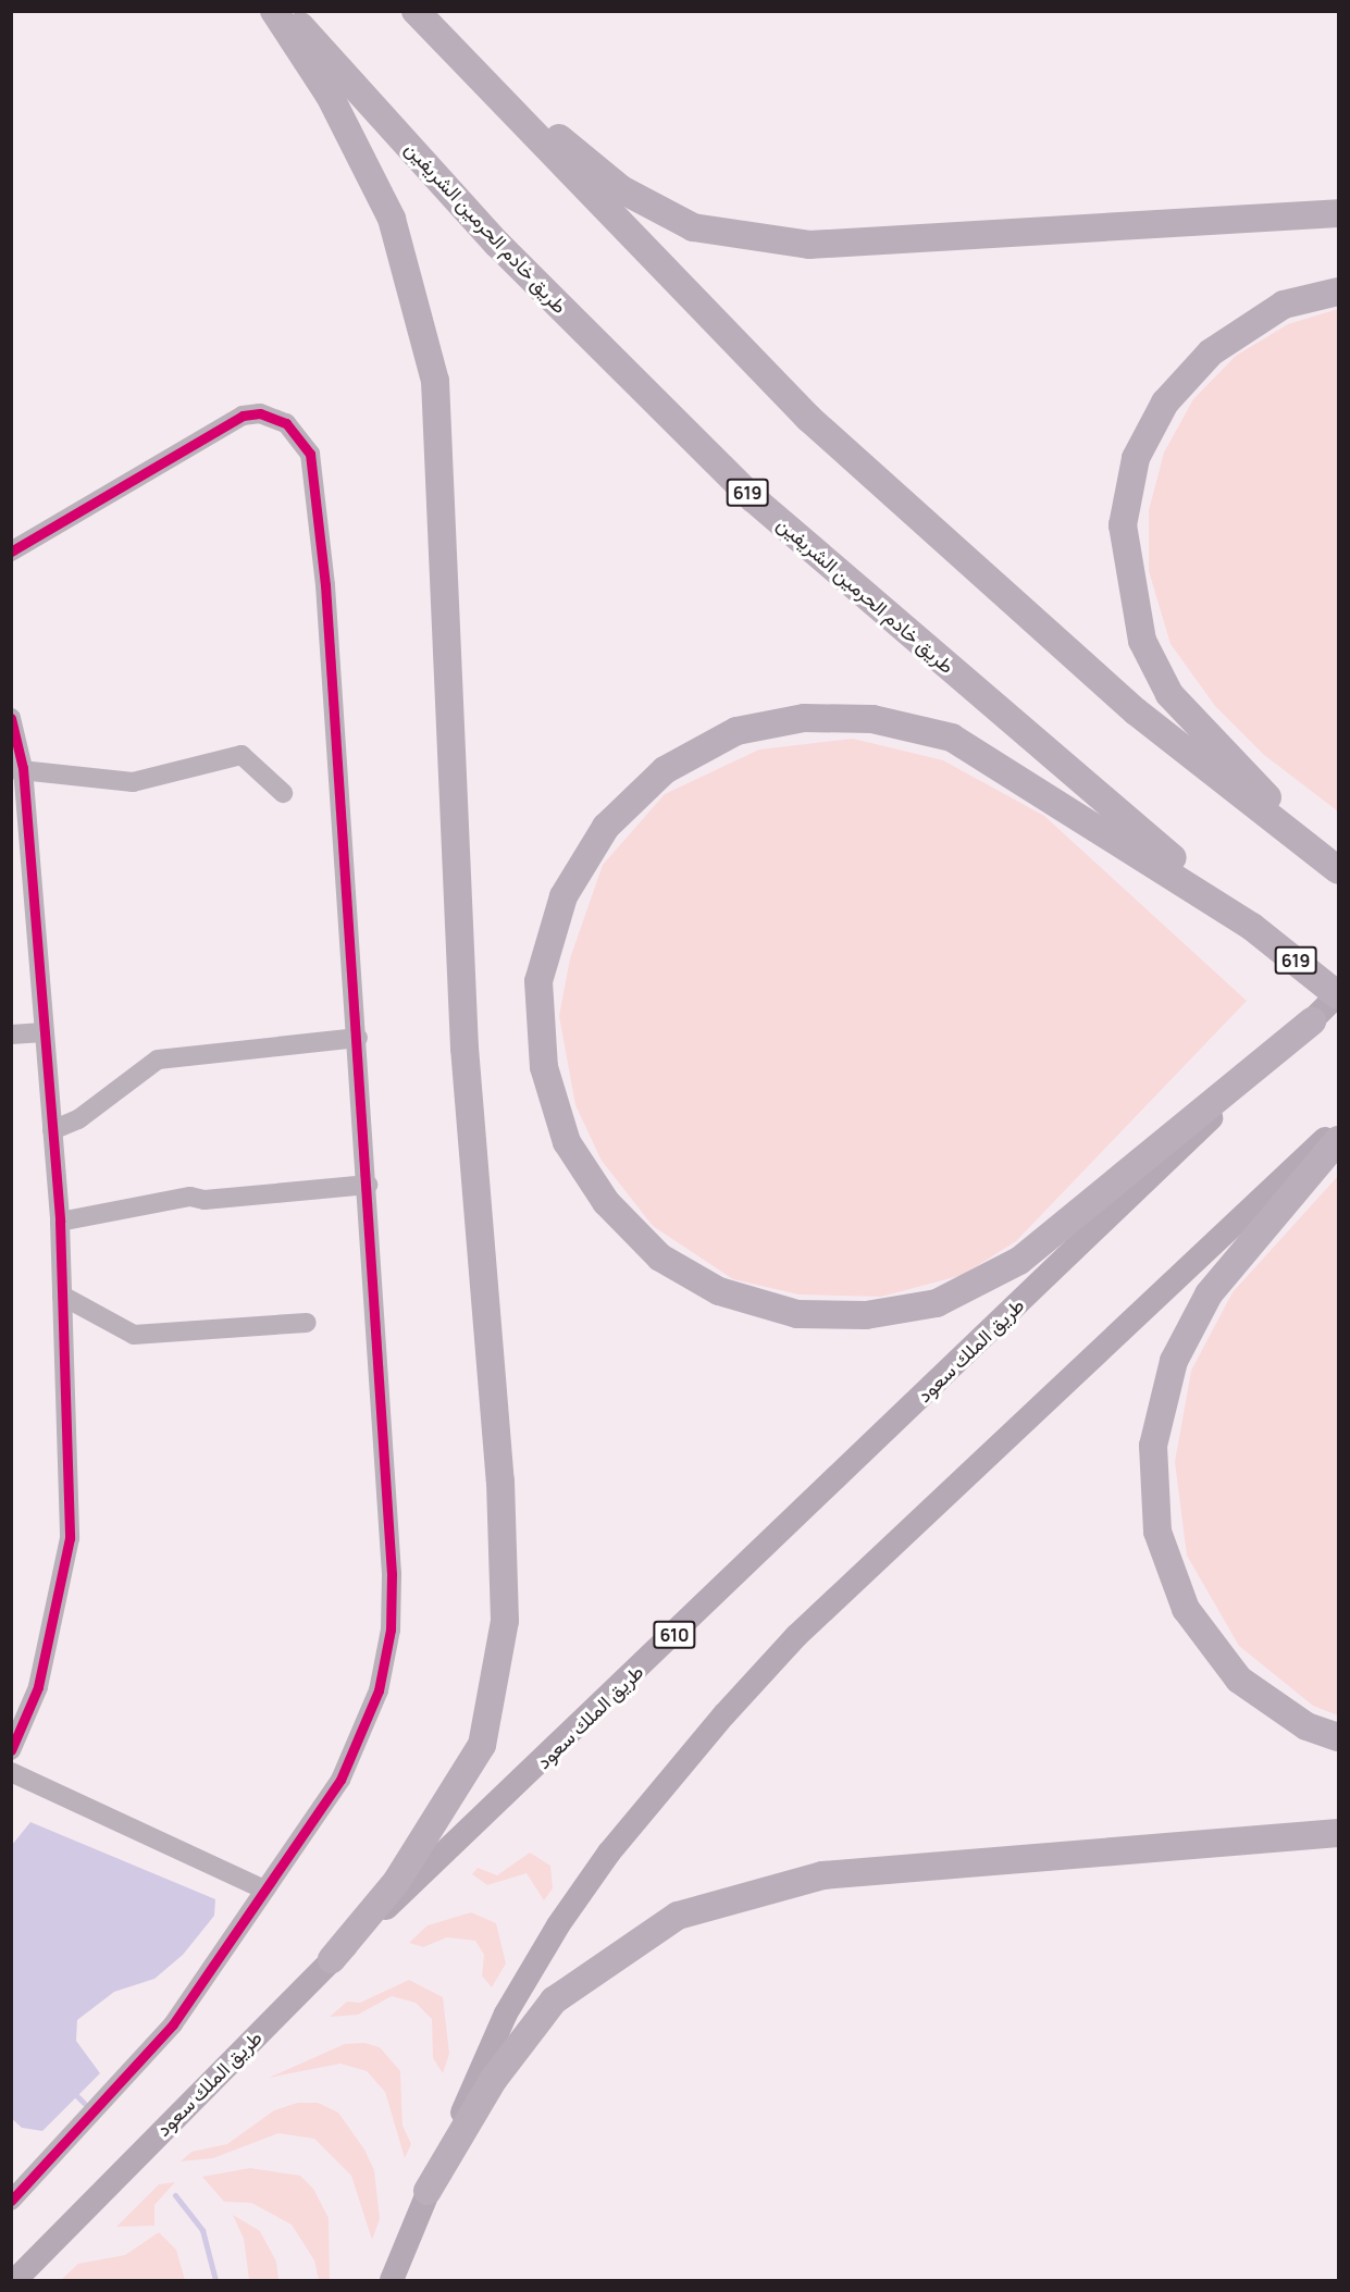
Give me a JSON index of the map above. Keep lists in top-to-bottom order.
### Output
{
  "streets": {
    "highway": ["طريق خادم الحرمين الشريفين", "619"],
    "main road": ["طريق الملك سعود", "610"]
  },
  "crossings": [
    ["طريق خادم الحرمين الشريفين", "619"],
    ["619", "طريق الملك سعود"]
  ]
}
